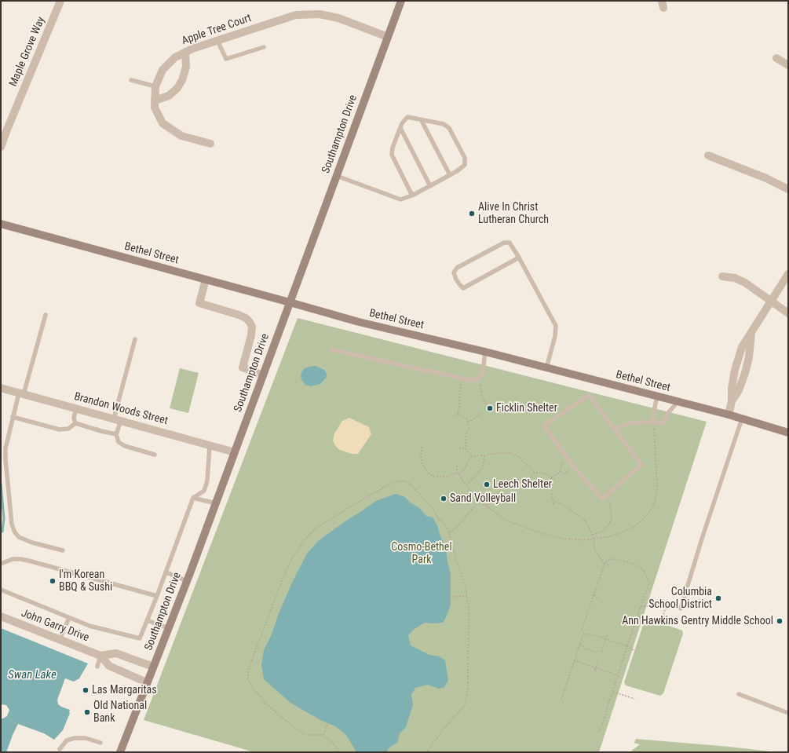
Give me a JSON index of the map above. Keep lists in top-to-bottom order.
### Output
{
  "streets": {
    "street": [
      "Apple Tree Court",
      "Maple Grove Way",
      "Southampton Drive",
      "Bethel Street",
      "Brandon Woods Street",
      "John Garry Drive"
    ]
  },
  "crossings": [
    ["Apple Tree Court", "Southampton Drive"],
    ["Southampton Drive", "Bethel Street"],
    ["Southampton Drive", "Brandon Woods Street"],
    ["Southampton Drive", "John Garry Drive"]
  ],
  "water": ["Swan Lake"],
  "parks": ["Cosmo-Bethel Park"],
  "places": [
    "Alive In Christ Lutheran Church",
    "Ficklin Shelter",
    "Leech Shelter",
    "Sand Volleyball",
    "I'm Korean BBQ & Sushi",
    "Columbia School District",
    "Ann Hawkins Gentry Middle School",
    "Las Margaritas",
    "Old National Bank"
  ]
}
